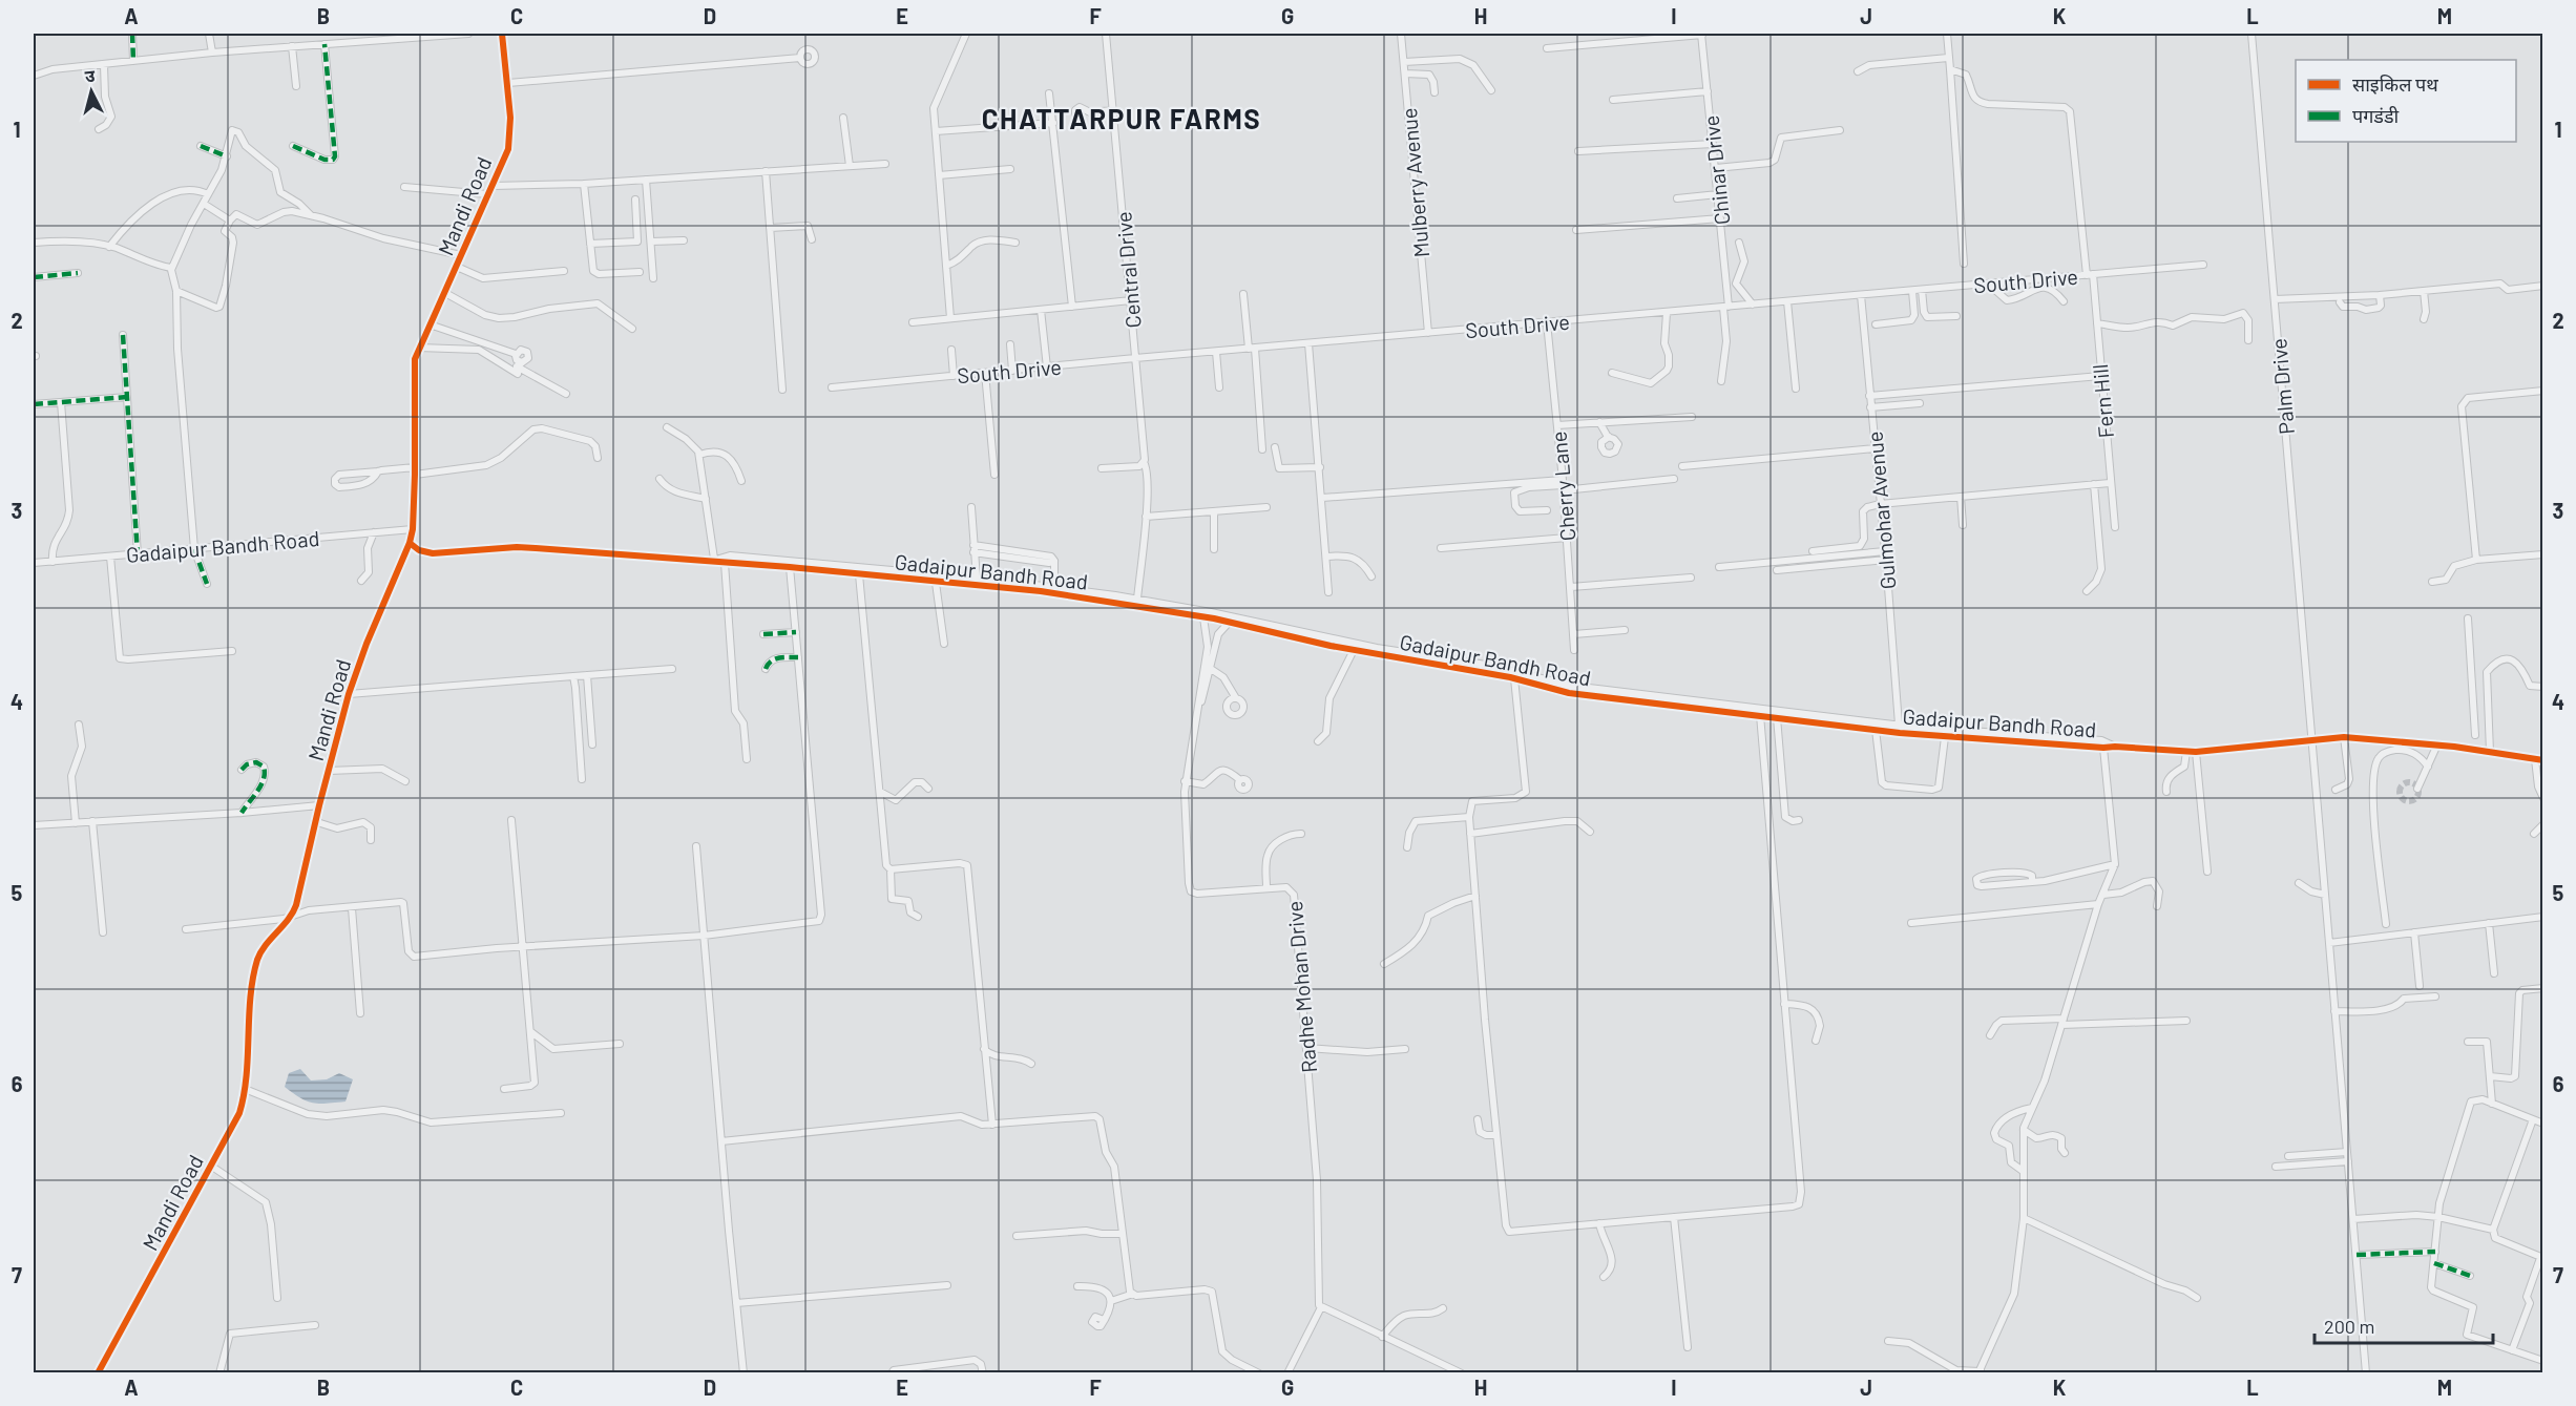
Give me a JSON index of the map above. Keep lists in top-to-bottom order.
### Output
{
  "streets": {
    "street": [
      "Chinar Drive",
      "Mulberry Avenue",
      "Mandi Road",
      "Central Drive",
      "South Drive",
      "Palm Drive",
      "Fern Hill",
      "Cherry Lane",
      "Gulmohar Avenue",
      "Gadaipur Bandh Road",
      "Radhe Mohan Drive"
    ]
  },
  "crossings": [
    ["Chinar Drive", "South Drive"],
    ["Mulberry Avenue", "South Drive"],
    ["Mandi Road", "Gadaipur Bandh Road"],
    ["Central Drive", "South Drive"],
    ["South Drive", "Fern Hill"],
    ["South Drive", "Cherry Lane"],
    ["South Drive", "Gulmohar Avenue"],
    ["Palm Drive", "Gadaipur Bandh Road"],
    ["Gadaipur Bandh Road", "Radhe Mohan Drive"]
  ],
  "districts": ["CHATTARPUR FARMS"],
  "legend": ["साइकिल पथ", "पगडंडी"],
  "scale_bar": "200 m",
  "north": "top",
  "grid": {
    "columns": [
      "A",
      "B",
      "C",
      "D",
      "E",
      "F",
      "G",
      "H",
      "I",
      "J",
      "K",
      "L",
      "M"
    ],
    "rows": [
      "1",
      "2",
      "3",
      "4",
      "5",
      "6",
      "7"
    ]
  }
}
